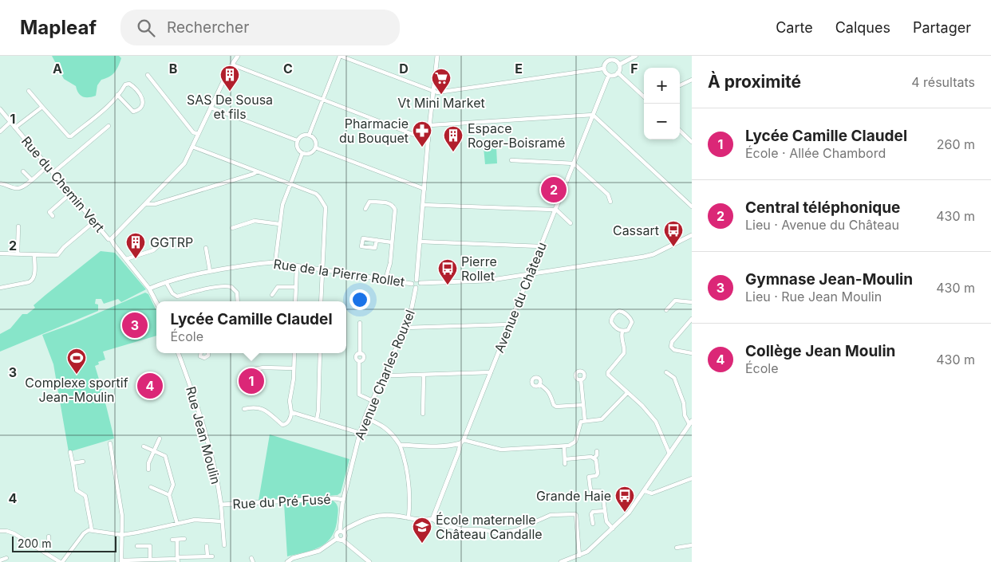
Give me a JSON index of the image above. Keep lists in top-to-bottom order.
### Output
{
  "streets": {
    "street": [
      "Rue du Chemin Vert",
      "Rue de la Pierre Rollet",
      "Avenue du Château",
      "Avenue Charles Rouxel",
      "Rue Jean Moulin",
      "Rue du Pré Fusé"
    ]
  },
  "crossings": [
    ["Rue de la Pierre Rollet", "Avenue du Château"],
    ["Rue de la Pierre Rollet", "Avenue Charles Rouxel"],
    ["Avenue Charles Rouxel", "Rue du Pré Fusé"],
    ["Rue Jean Moulin", "Rue du Pré Fusé"]
  ],
  "places": {
    "building": ["SAS De Sousa et fils", "Espace Roger-Boisramé", "GGTRP"],
    "supermarket": ["Vt Mini Market"],
    "pharmacy": ["Pharmacie du Bouquet"],
    "bus stop": ["Cassart", "Pierre Rollet", "Grande Haie"],
    "sports": ["Complexe sportif Jean-Moulin"],
    "school or university": ["École maternelle Château Candalle"]
  },
  "scale_bar": "200 m",
  "page": {
    "header": "Mapleaf",
    "search": "Rechercher",
    "nav": ["Carte", "Calques", "Partager"],
    "heading": ["À proximité", "4 résultats"],
    "map_buttons": ["+", "−"],
    "list": [
      {
        "mark": "1",
        "name": "Lycée Camille Claudel",
        "note": "École · Allée Chambord",
        "value": "260 m"
      },
      {
        "mark": "2",
        "name": "Central téléphonique",
        "note": "Lieu · Avenue du Château",
        "value": "430 m"
      },
      {
        "mark": "3",
        "name": "Gymnase Jean-Moulin",
        "note": "Lieu · Rue Jean Moulin",
        "value": "430 m"
      },
      {
        "mark": "4",
        "name": "Collège Jean Moulin",
        "note": "École",
        "value": "430 m"
      }
    ],
    "pins": [
      "2",
      "3",
      "1",
      "4"
    ],
    "popup": ["Lycée Camille Claudel", "École"],
    "scale": "200 m"
  },
  "grid": {
    "columns": [
      "A",
      "B",
      "C",
      "D",
      "E",
      "F"
    ],
    "rows": [
      "1",
      "2",
      "3",
      "4"
    ]
  }
}
